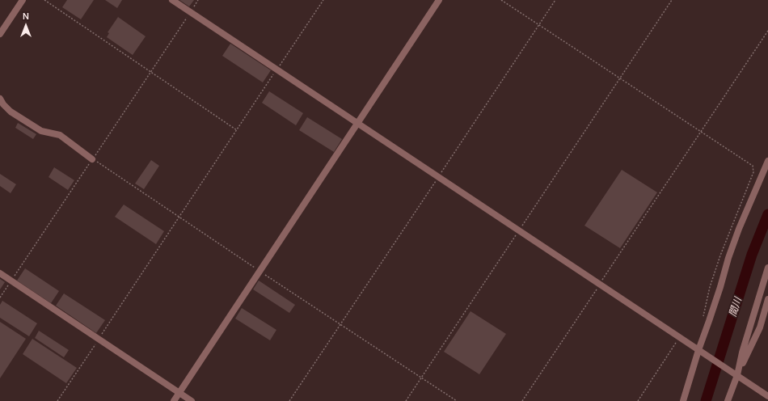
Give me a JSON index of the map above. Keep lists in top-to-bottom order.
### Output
{
  "water": ["間川"],
  "north": "top"
}
